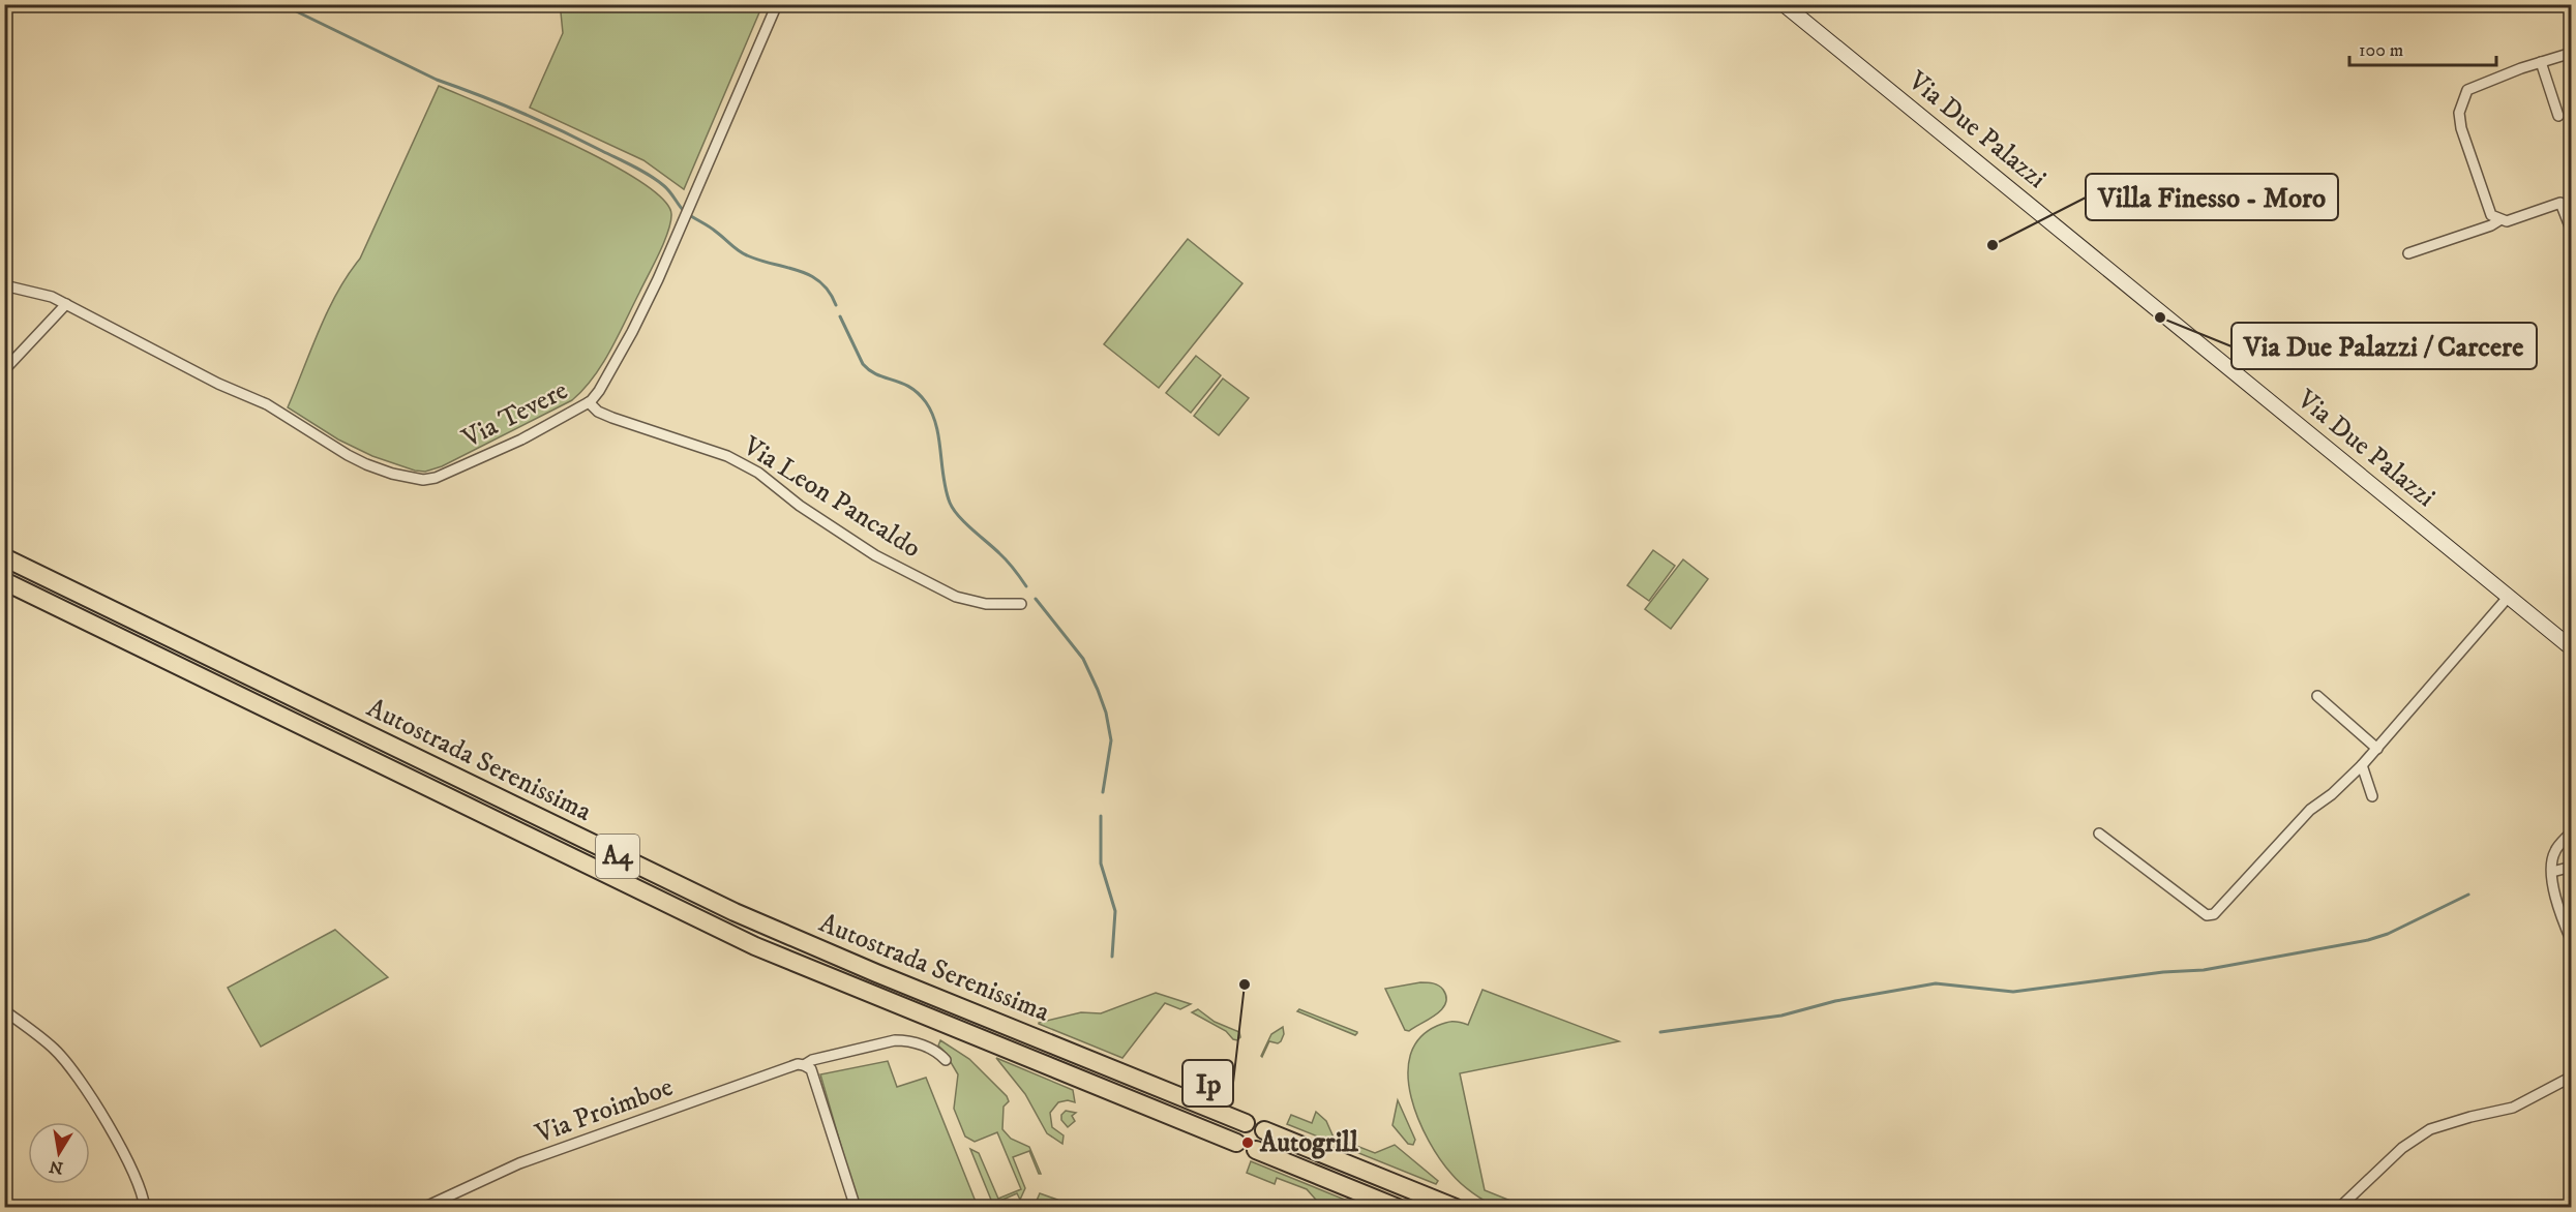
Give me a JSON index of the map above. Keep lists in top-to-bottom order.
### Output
{
  "streets": {
    "highway": ["Autostrada Serenissima", "A4"],
    "street": [
      "Via Due Palazzi",
      "Via Tevere",
      "Via Leon Pancaldo",
      "Via Proimboe"
    ]
  },
  "crossings": [
    ["Via Tevere", "Via Leon Pancaldo"]
  ],
  "places": [
    "Villa Finesso - Moro",
    "Via Due Palazzi / Carcere",
    "Ip",
    "Autogrill"
  ],
  "scale_bar": "100 m",
  "north": "bottom"
}
